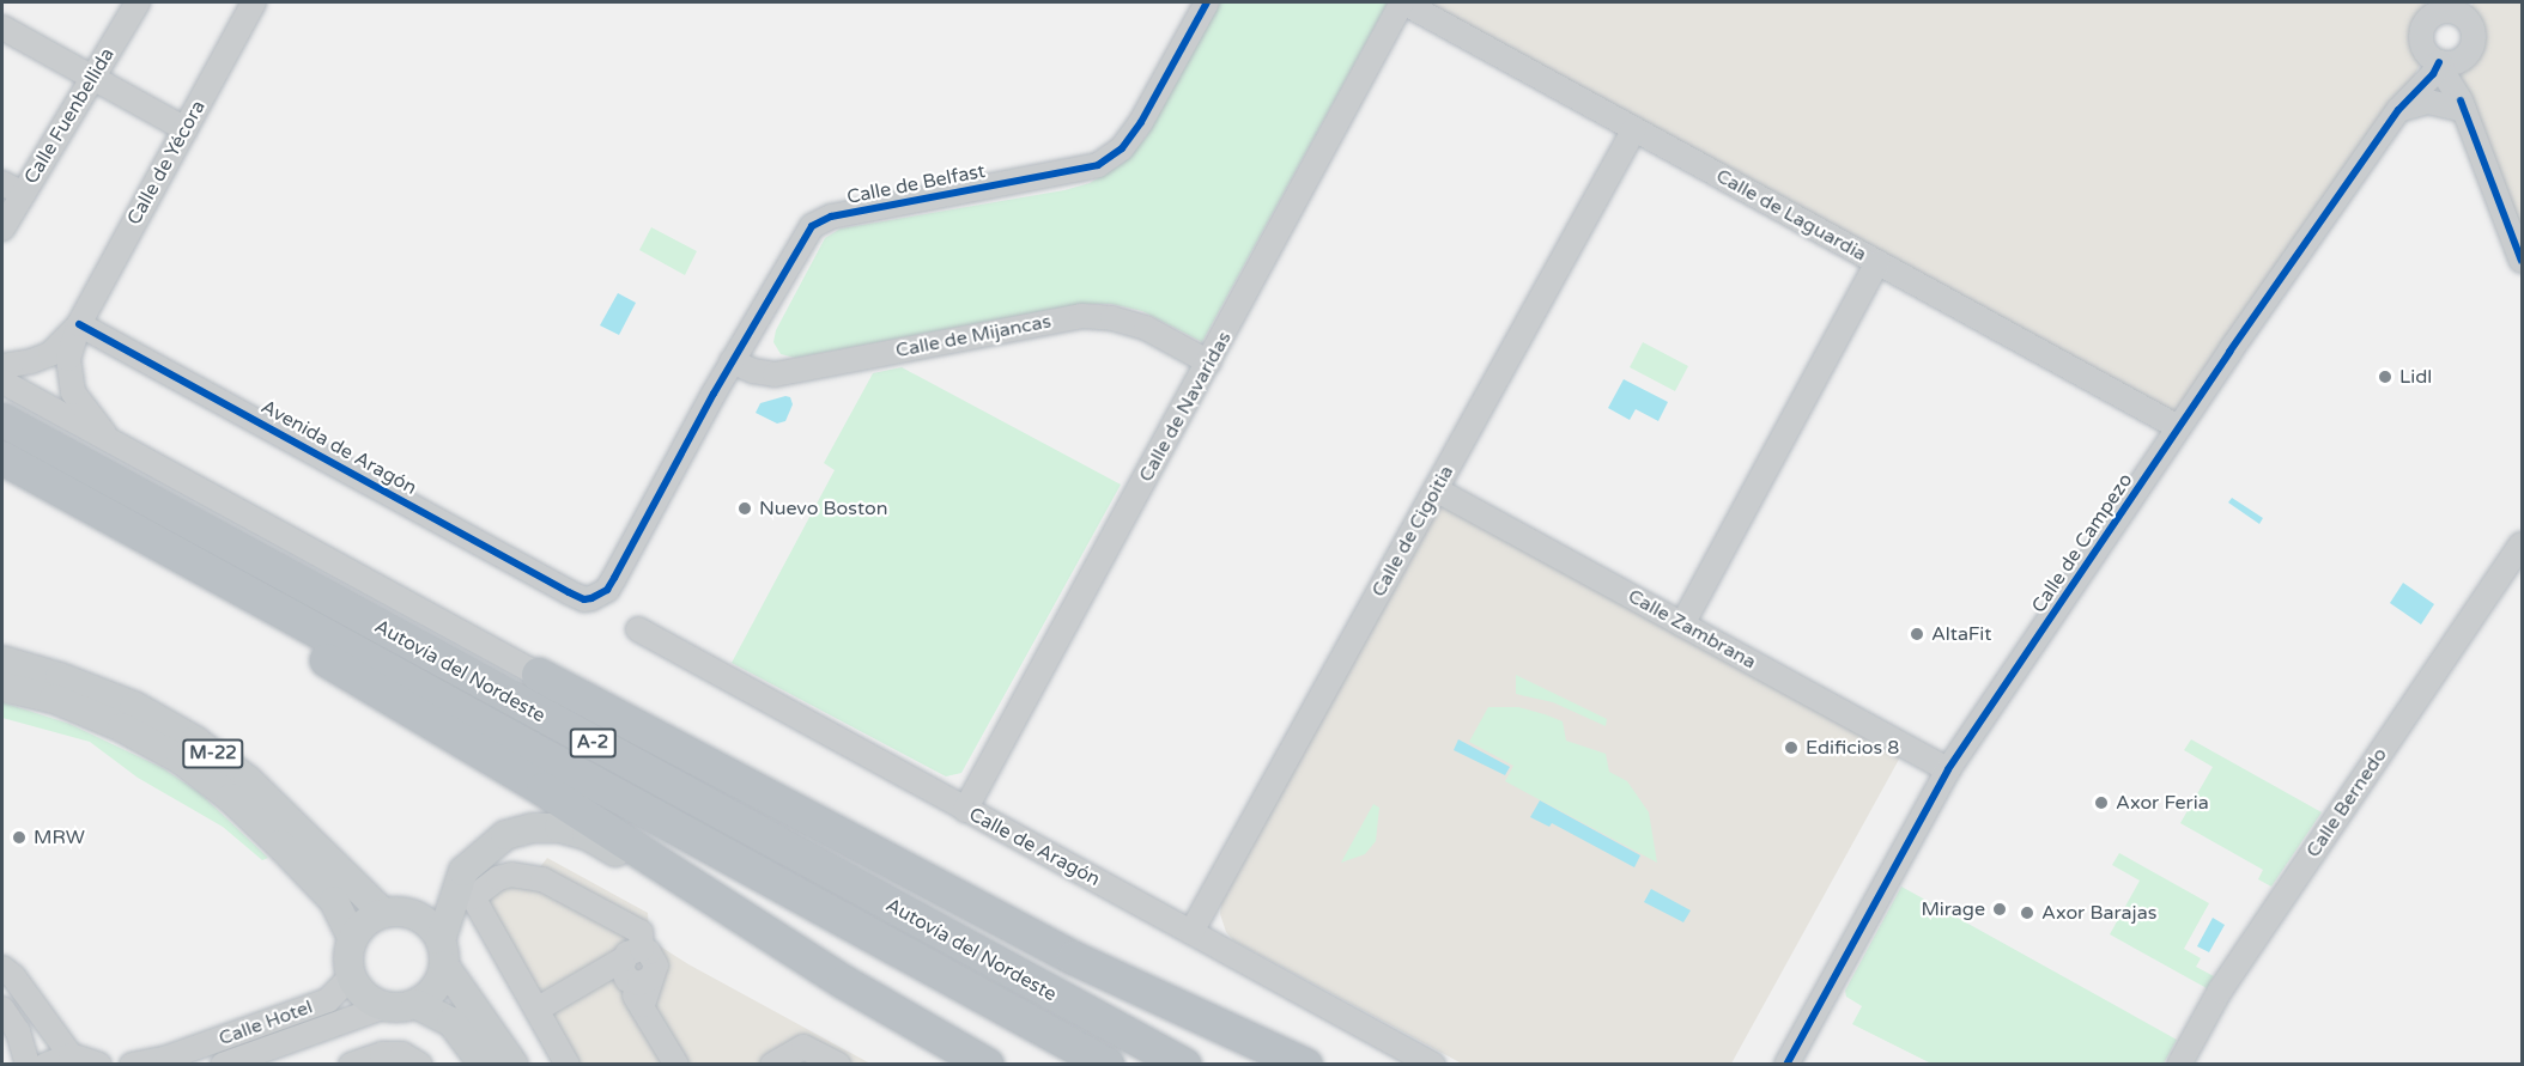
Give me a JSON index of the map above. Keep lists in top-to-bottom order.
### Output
{
  "streets": {
    "highway": ["Autovía del Nordeste", "A-2"],
    "main road": ["M-22"],
    "street": [
      "Calle Fuenbellida",
      "Calle de Yécora",
      "Calle de Belfast",
      "Calle de Laguardia",
      "Calle de Mijancas",
      "Calle de Navaridas",
      "Avenida de Aragón",
      "Calle de Cigoitia",
      "Calle de Campezo",
      "Calle Zambrana",
      "Calle Bernedo",
      "Calle de Aragón",
      "Calle Hotel"
    ]
  },
  "crossings": [
    ["Calle de Yécora", "Avenida de Aragón"],
    ["Calle de Belfast", "Calle de Mijancas"],
    ["Calle de Belfast", "Avenida de Aragón"],
    ["Calle de Laguardia", "Calle de Navaridas"],
    ["Calle de Laguardia", "Calle de Cigoitia"],
    ["Calle de Laguardia", "Calle de Campezo"],
    ["Calle de Mijancas", "Calle de Navaridas"],
    ["Calle de Navaridas", "Calle de Aragón"],
    ["Calle de Cigoitia", "Calle Zambrana"],
    ["Calle de Cigoitia", "Calle de Aragón"],
    ["Calle de Campezo", "Calle Zambrana"],
    ["M-22", "Calle Hotel"]
  ],
  "places": [
    "Lidl",
    "Nuevo Boston",
    "AltaFit",
    "Edificios 8",
    "Axor Feria",
    "MRW",
    "Mirage",
    "Axor Barajas"
  ]
}
